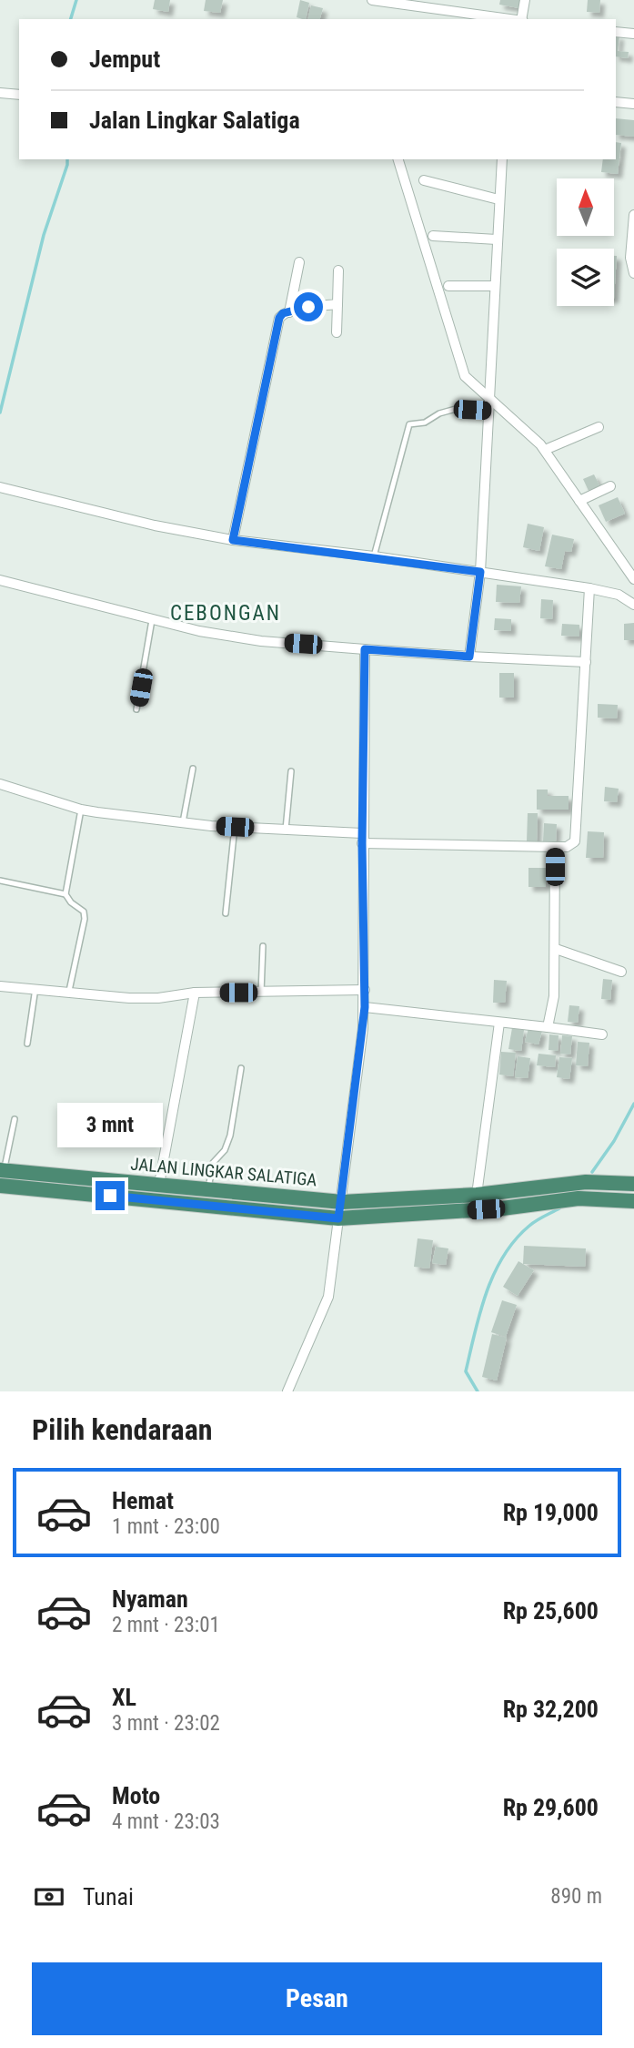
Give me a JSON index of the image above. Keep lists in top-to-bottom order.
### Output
{
  "streets": {
    "highway": ["JALAN LINGKAR SALATIGA"]
  },
  "districts": ["CEBONGAN"],
  "north": "top",
  "page": {
    "banner": ["Jemput", "Jalan Lingkar Salatiga"],
    "bubble": "3 mnt",
    "heading": "Pilih kendaraan",
    "list": [
      {
        "name": "Hemat",
        "note": "1 mnt · 23:00",
        "value": "Rp 19,000"
      },
      {
        "name": "Nyaman",
        "note": "2 mnt · 23:01",
        "value": "Rp 25,600"
      },
      {
        "name": "XL",
        "note": "3 mnt · 23:02",
        "value": "Rp 32,200"
      },
      {
        "name": "Moto",
        "note": "4 mnt · 23:03",
        "value": "Rp 29,600"
      }
    ],
    "pay": ["Tunai", "890 m"],
    "buttons": "Pesan"
  }
}
